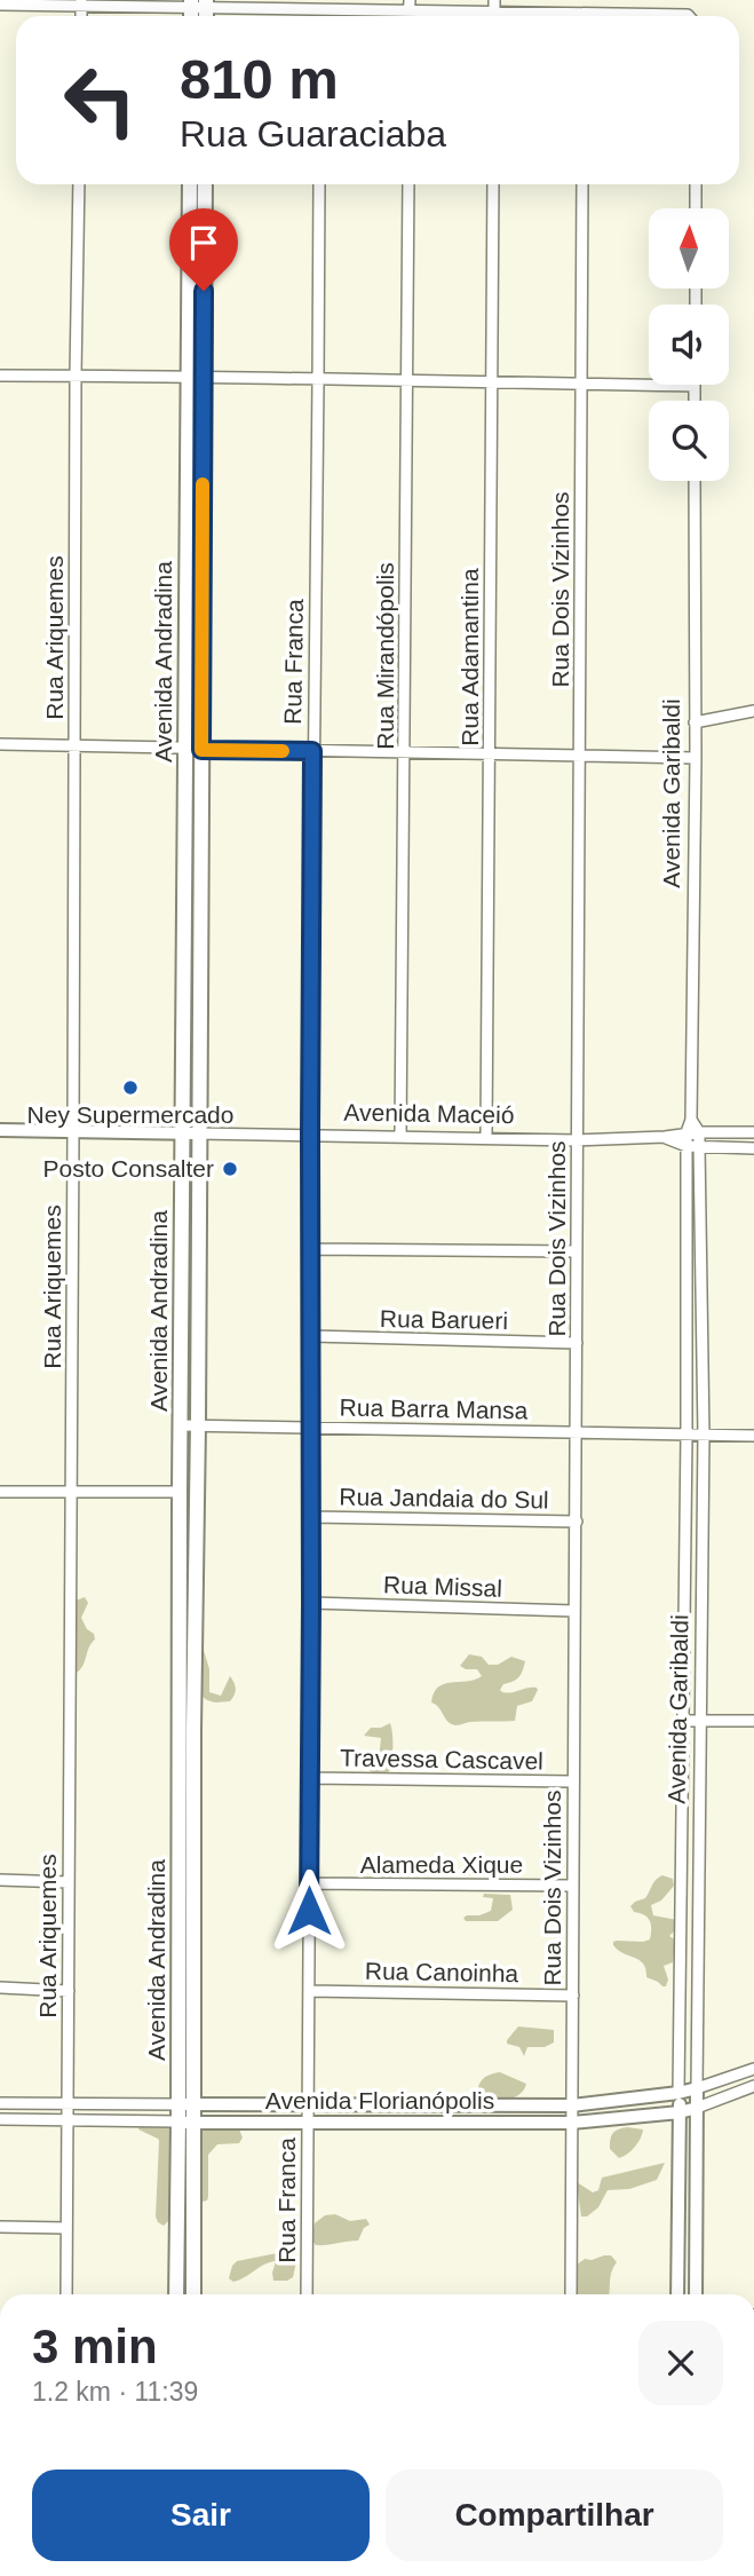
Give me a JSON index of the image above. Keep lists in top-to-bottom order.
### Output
{
  "streets": {
    "main road": ["Avenida Andradina"],
    "street": [
      "Rua Dois Vizinhos",
      "Rua Ariquemes",
      "Rua Mirandópolis",
      "Rua Adamantina",
      "Rua Franca",
      "Avenida Garibaldi",
      "Avenida Maceió",
      "Rua Barueri",
      "Rua Barra Mansa",
      "Rua Jandaia do Sul",
      "Rua Missal",
      "Travessa Cascavel",
      "Alameda Xique",
      "Rua Canoinha",
      "Avenida Florianópolis"
    ]
  },
  "crossings": [
    ["Rua Dois Vizinhos", "Avenida Maceió"],
    ["Rua Dois Vizinhos", "Rua Barueri"],
    ["Rua Dois Vizinhos", "Rua Barra Mansa"],
    ["Rua Dois Vizinhos", "Rua Jandaia do Sul"],
    ["Rua Dois Vizinhos", "Rua Missal"],
    ["Rua Dois Vizinhos", "Travessa Cascavel"],
    ["Rua Dois Vizinhos", "Alameda Xique"],
    ["Rua Dois Vizinhos", "Rua Canoinha"],
    ["Rua Dois Vizinhos", "Avenida Florianópolis"],
    ["Rua Ariquemes", "Avenida Maceió"],
    ["Rua Ariquemes", "Avenida Florianópolis"],
    ["Rua Mirandópolis", "Avenida Maceió"],
    ["Rua Adamantina", "Avenida Maceió"],
    ["Avenida Andradina", "Avenida Maceió"],
    ["Avenida Andradina", "Rua Barra Mansa"],
    ["Avenida Andradina", "Avenida Florianópolis"],
    ["Rua Franca", "Avenida Maceió"],
    ["Rua Franca", "Rua Barueri"],
    ["Rua Franca", "Rua Barra Mansa"],
    ["Rua Franca", "Rua Jandaia do Sul"],
    ["Rua Franca", "Rua Missal"],
    ["Rua Franca", "Travessa Cascavel"],
    ["Rua Franca", "Alameda Xique"],
    ["Rua Franca", "Rua Canoinha"],
    ["Rua Franca", "Avenida Florianópolis"],
    ["Avenida Garibaldi", "Avenida Maceió"],
    ["Avenida Garibaldi", "Rua Barra Mansa"],
    ["Avenida Garibaldi", "Avenida Florianópolis"]
  ],
  "places": ["Ney Supermercado", "Posto Consalter"],
  "north": "top",
  "page": {
    "turn": ["810 m", "Rua Guaraciaba"],
    "heading": ["3 min", "1.2 km · 11:39"],
    "buttons": ["Sair", "Compartilhar"]
  }
}
